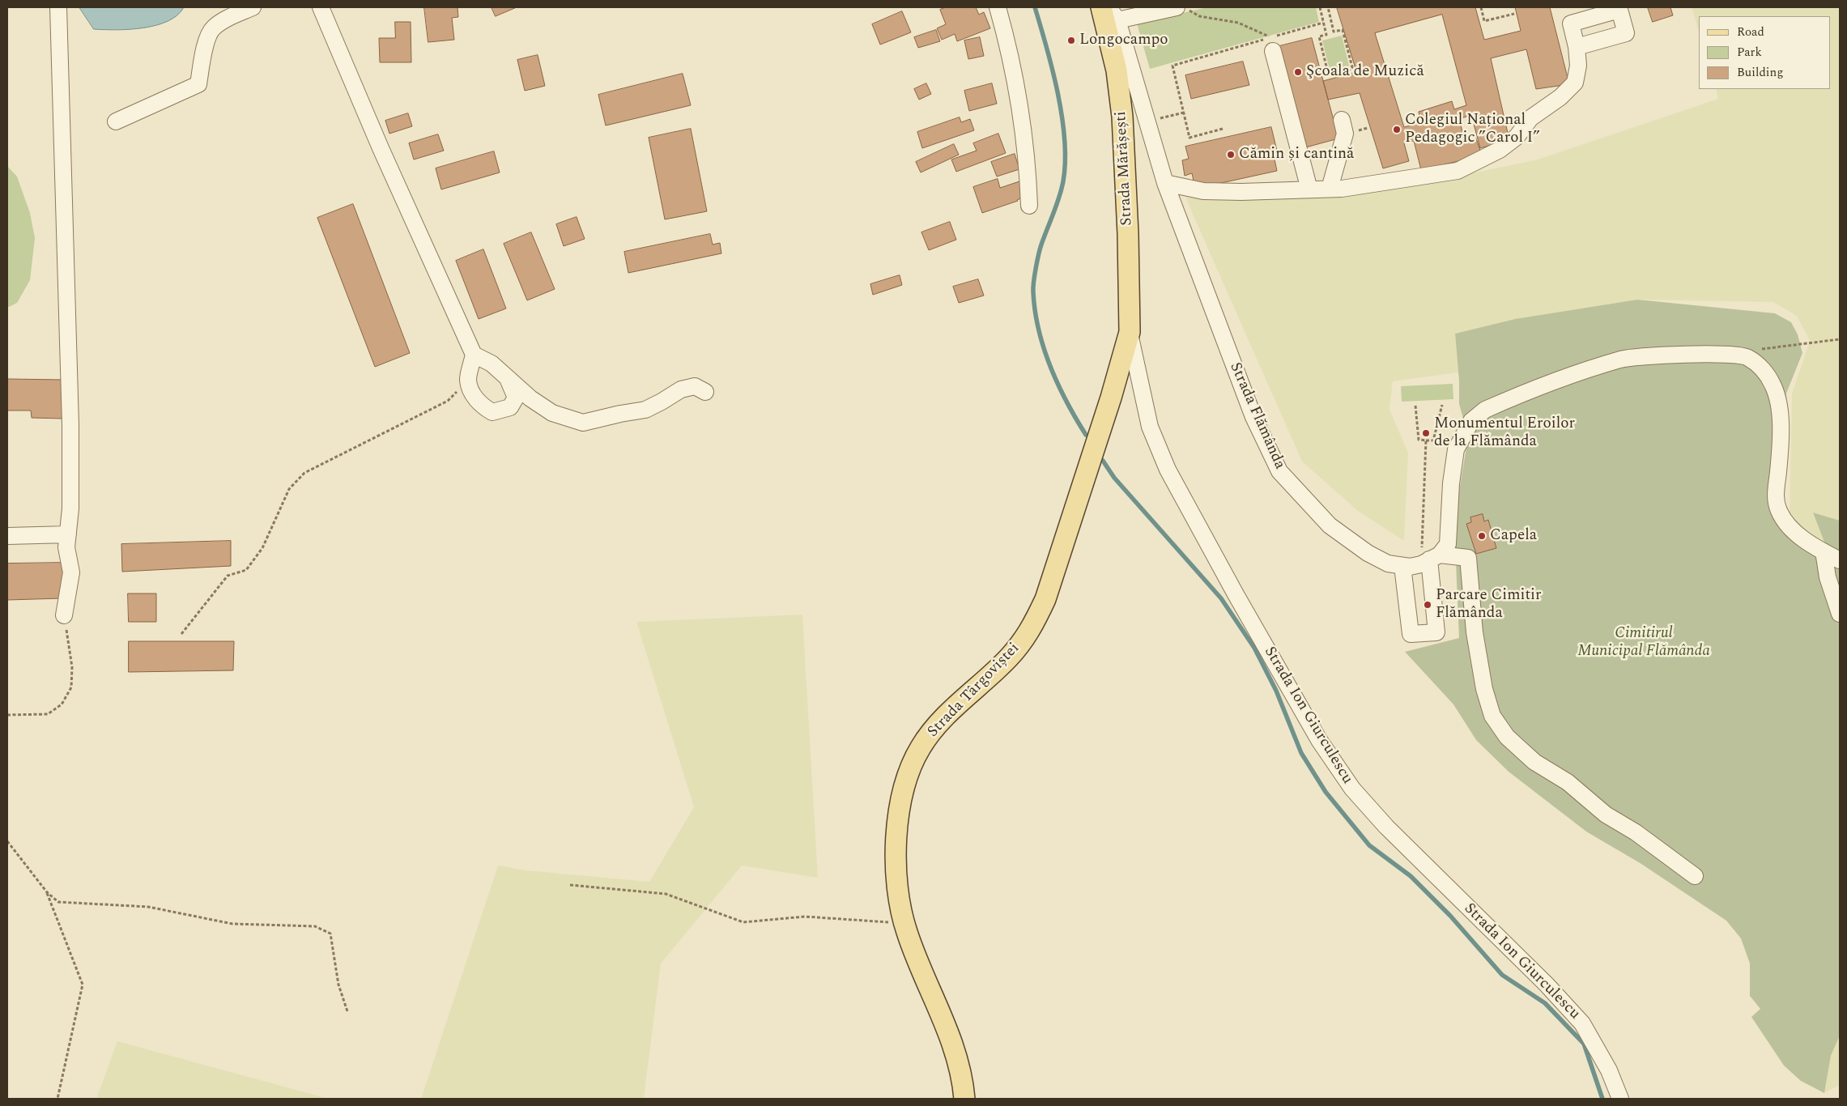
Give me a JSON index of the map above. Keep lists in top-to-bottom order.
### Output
{
  "streets": {
    "main road": ["Strada Mărășești", "Strada Târgoviștei"],
    "street": ["Strada Flămânda", "Strada Ion Giurculescu"]
  },
  "crossings": [
    ["Strada Mărășești", "Strada Târgoviștei"],
    ["Strada Mărășești", "Strada Ion Giurculescu"],
    ["Strada Târgoviștei", "Strada Ion Giurculescu"]
  ],
  "parks": ["Cimitirul Municipal Flămânda"],
  "places": [
    "Longocampo",
    "Şcoala de Muzică",
    "Colegiul Național Pedagogic ”Carol I”",
    "Cămin și cantină",
    "Monumentul Eroilor de la Flămânda",
    "Capela",
    "Parcare Cimitir Flămânda"
  ],
  "legend": ["Road", "Park", "Building"]
}
